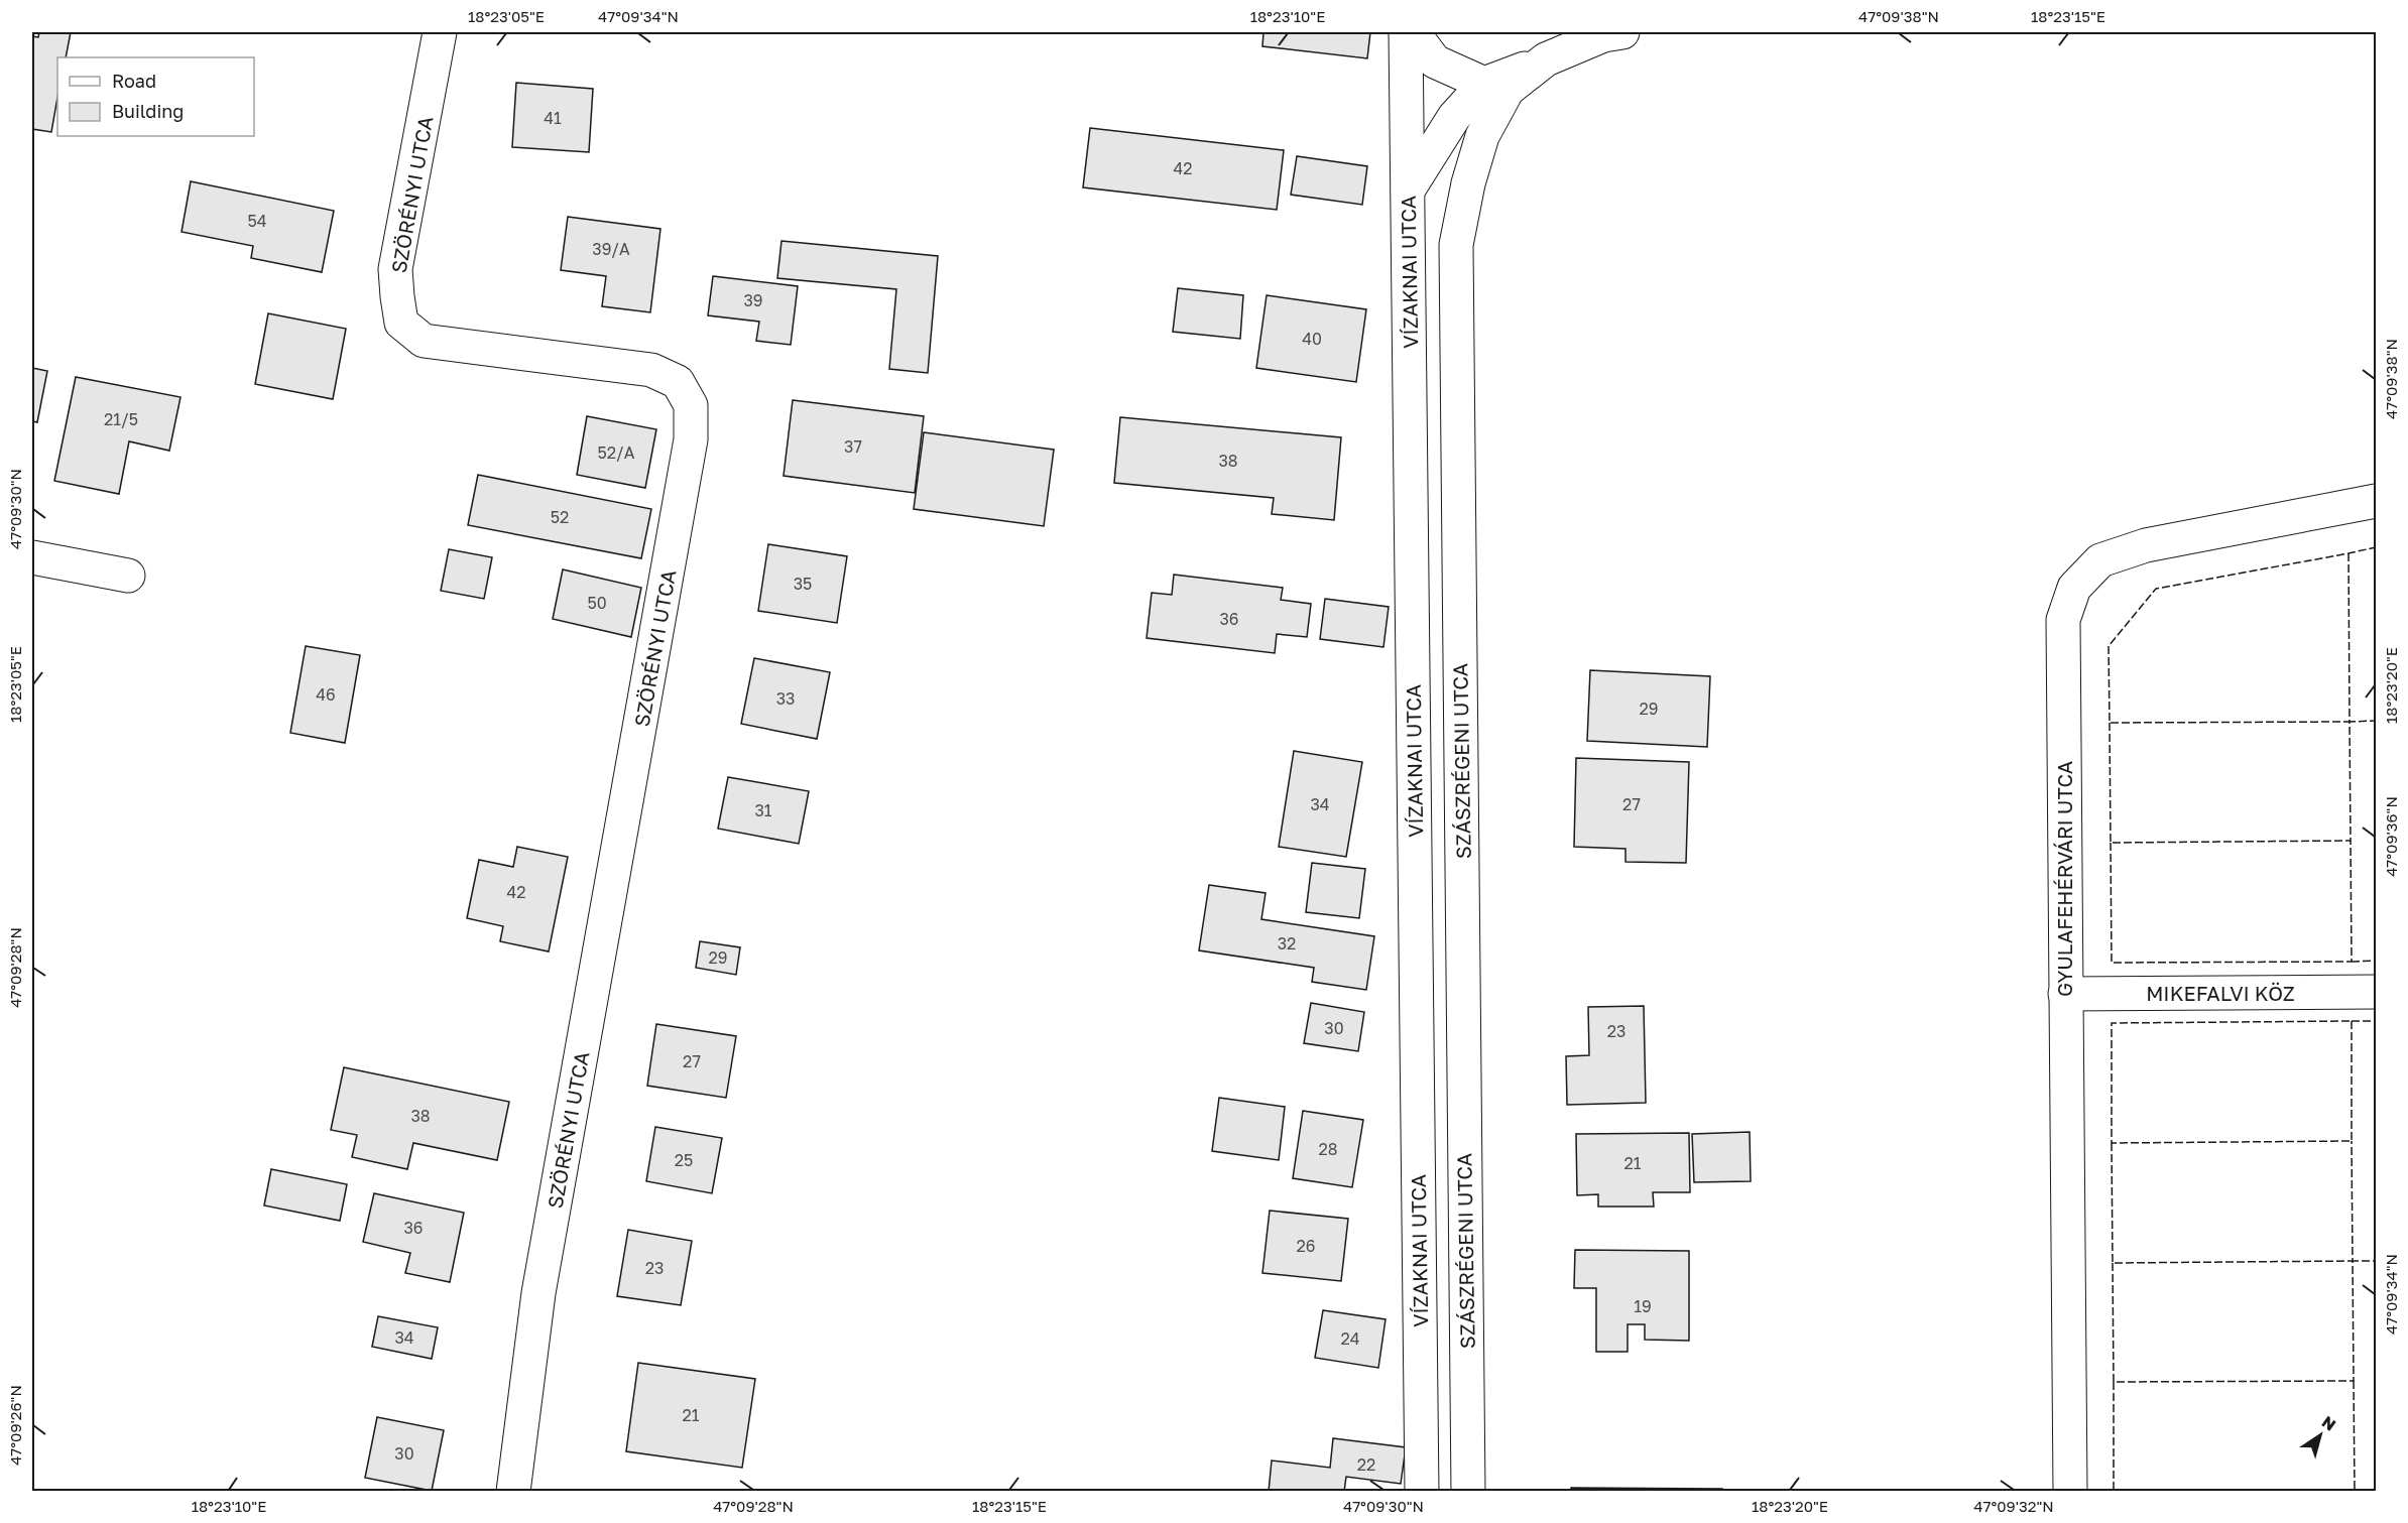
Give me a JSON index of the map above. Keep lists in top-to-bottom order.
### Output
{
  "streets": {
    "street": [
      "SZÖRÉNYI UTCA",
      "VÍZAKNAI UTCA",
      "SZÁSZRÉGENI UTCA",
      "GYULAFEHÉRVÁRI UTCA",
      "MIKEFALVI KÖZ"
    ]
  },
  "crossings": [
    ["VÍZAKNAI UTCA", "SZÁSZRÉGENI UTCA"],
    ["GYULAFEHÉRVÁRI UTCA", "MIKEFALVI KÖZ"]
  ],
  "house_numbers": [
    "41",
    "42",
    "54",
    "39/A",
    "39",
    "40",
    "21/5",
    "37",
    "52/A",
    "38",
    "52",
    "35",
    "50",
    "36",
    "46",
    "33",
    "29",
    "34",
    "27",
    "31",
    "42",
    "32",
    "29",
    "30",
    "23",
    "27",
    "38",
    "28",
    "25",
    "21",
    "36",
    "26",
    "23",
    "19",
    "34",
    "24",
    "21",
    "30",
    "22"
  ],
  "legend": ["Road", "Building"],
  "north": "top right",
  "coordinates": [
    "18°23'05\"E",
    "47°09'34\"N",
    "18°23'10\"E",
    "47°09'38\"N",
    "18°23'15\"E",
    "47°09'30\"N",
    "18°23'20\"E",
    "47°09'36\"N",
    "47°09'28\"N",
    "47°09'26\"N",
    "47°09'32\"N"
  ]
}
